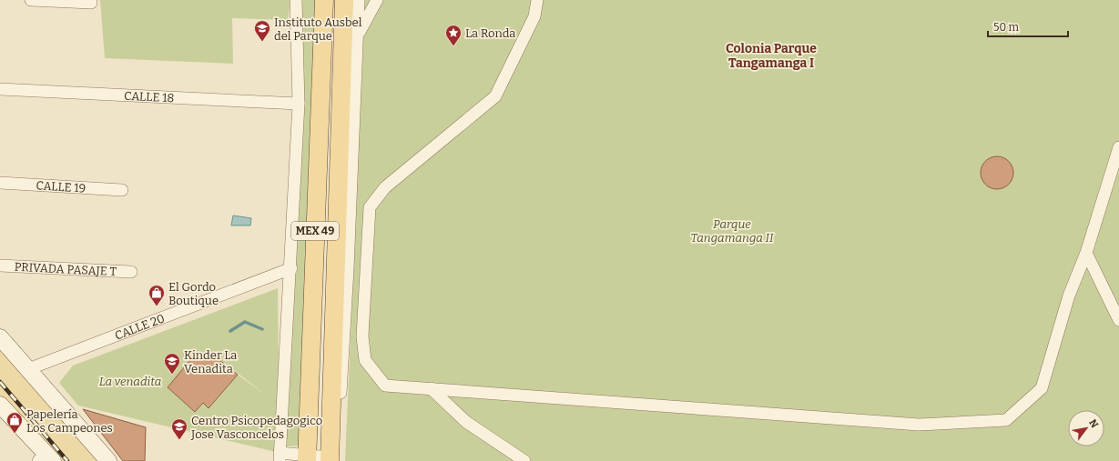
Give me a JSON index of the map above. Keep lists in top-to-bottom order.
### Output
{
  "streets": {
    "main road": ["MEX 49"],
    "street": [
      "CALLE 18",
      "CALLE 19",
      "PRIVADA PASAJE T",
      "CALLE 20"
    ]
  },
  "districts": ["Colonia Parque Tangamanga I"],
  "parks": ["Parque Tangamanga II", "La venadita"],
  "places": {
    "school or university": ["Instituto Ausbel del Parque", "Kinder La Venadita", "Centro Psicopedagogico Jose Vasconcelos"],
    "place": ["La Ronda"],
    "shop": ["El Gordo Boutique", "Papelería Los Campeones"]
  },
  "scale_bar": "50 m",
  "north": "top right"
}
